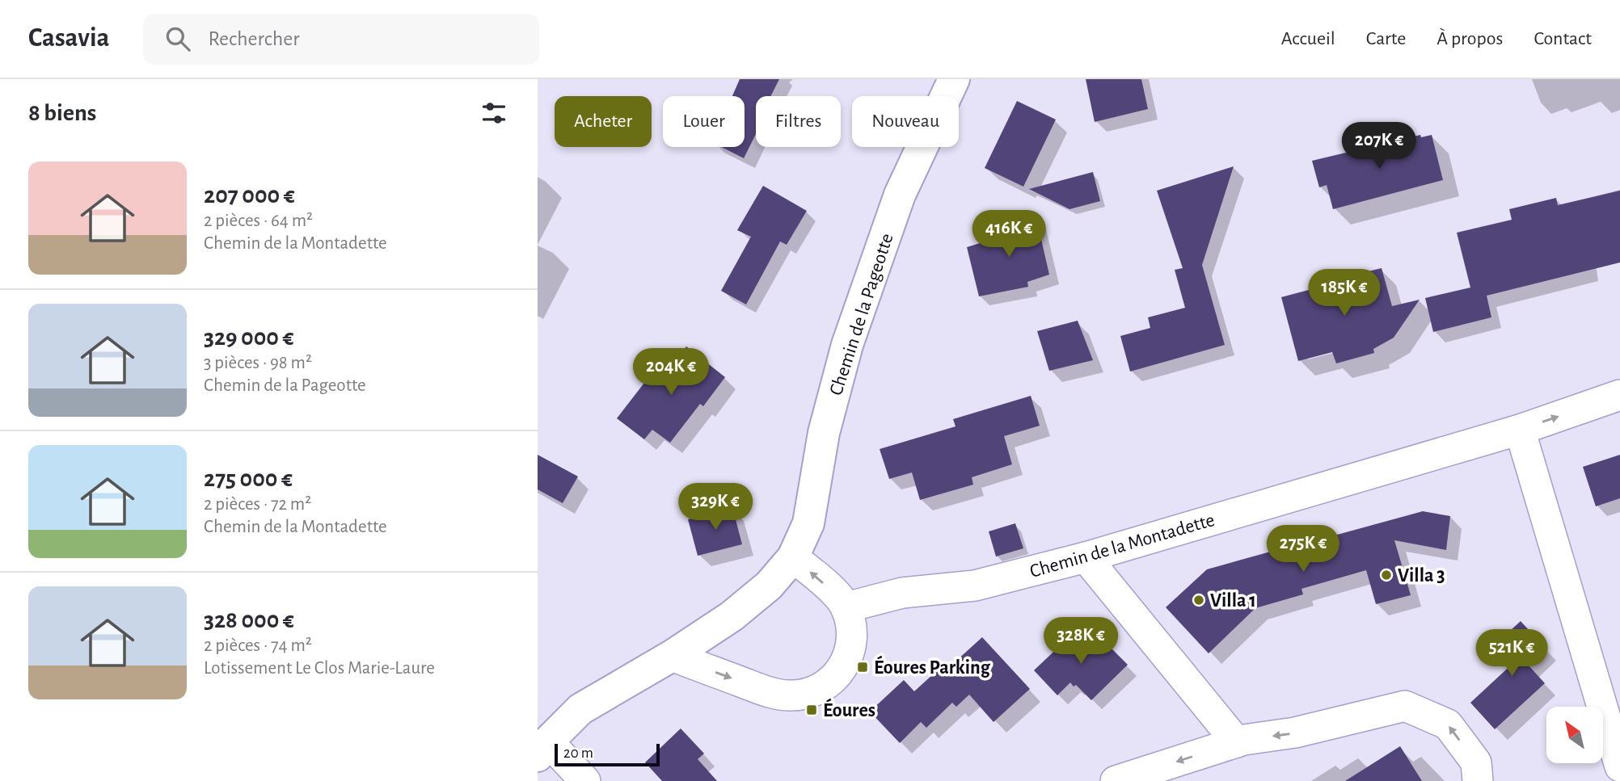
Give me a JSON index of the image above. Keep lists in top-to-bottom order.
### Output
{
  "streets": {
    "street": ["Chemin de la Pageotte", "Chemin de la Montadette"]
  },
  "places": {
    "other": ["Villa 3", "Villa 1"],
    "transit": ["Éoures Parking", "Éoures"]
  },
  "scale_bar": "20 m",
  "north": "top left",
  "page": {
    "header": "Casavia",
    "search": "Rechercher",
    "nav": [
      "Accueil",
      "Carte",
      "À propos",
      "Contact"
    ],
    "heading": "8 biens",
    "chip": [
      "Acheter",
      "Louer",
      "Filtres",
      "Nouveau"
    ],
    "price": [
      "207K €",
      "416K €",
      "185K €",
      "204K €",
      "329K €",
      "275K €",
      "328K €",
      "521K €"
    ],
    "list": [
      {
        "name": "207 000 €",
        "note": "2 pièces · 64 m² · Chemin de la Montadette"
      },
      {
        "name": "329 000 €",
        "note": "3 pièces · 98 m² · Chemin de la Pageotte"
      },
      {
        "name": "275 000 €",
        "note": "2 pièces · 72 m² · Chemin de la Montadette"
      },
      {
        "name": "328 000 €",
        "note": "2 pièces · 74 m² · Lotissement Le Clos Marie-Laure"
      }
    ],
    "scale": "20 m"
  }
}
